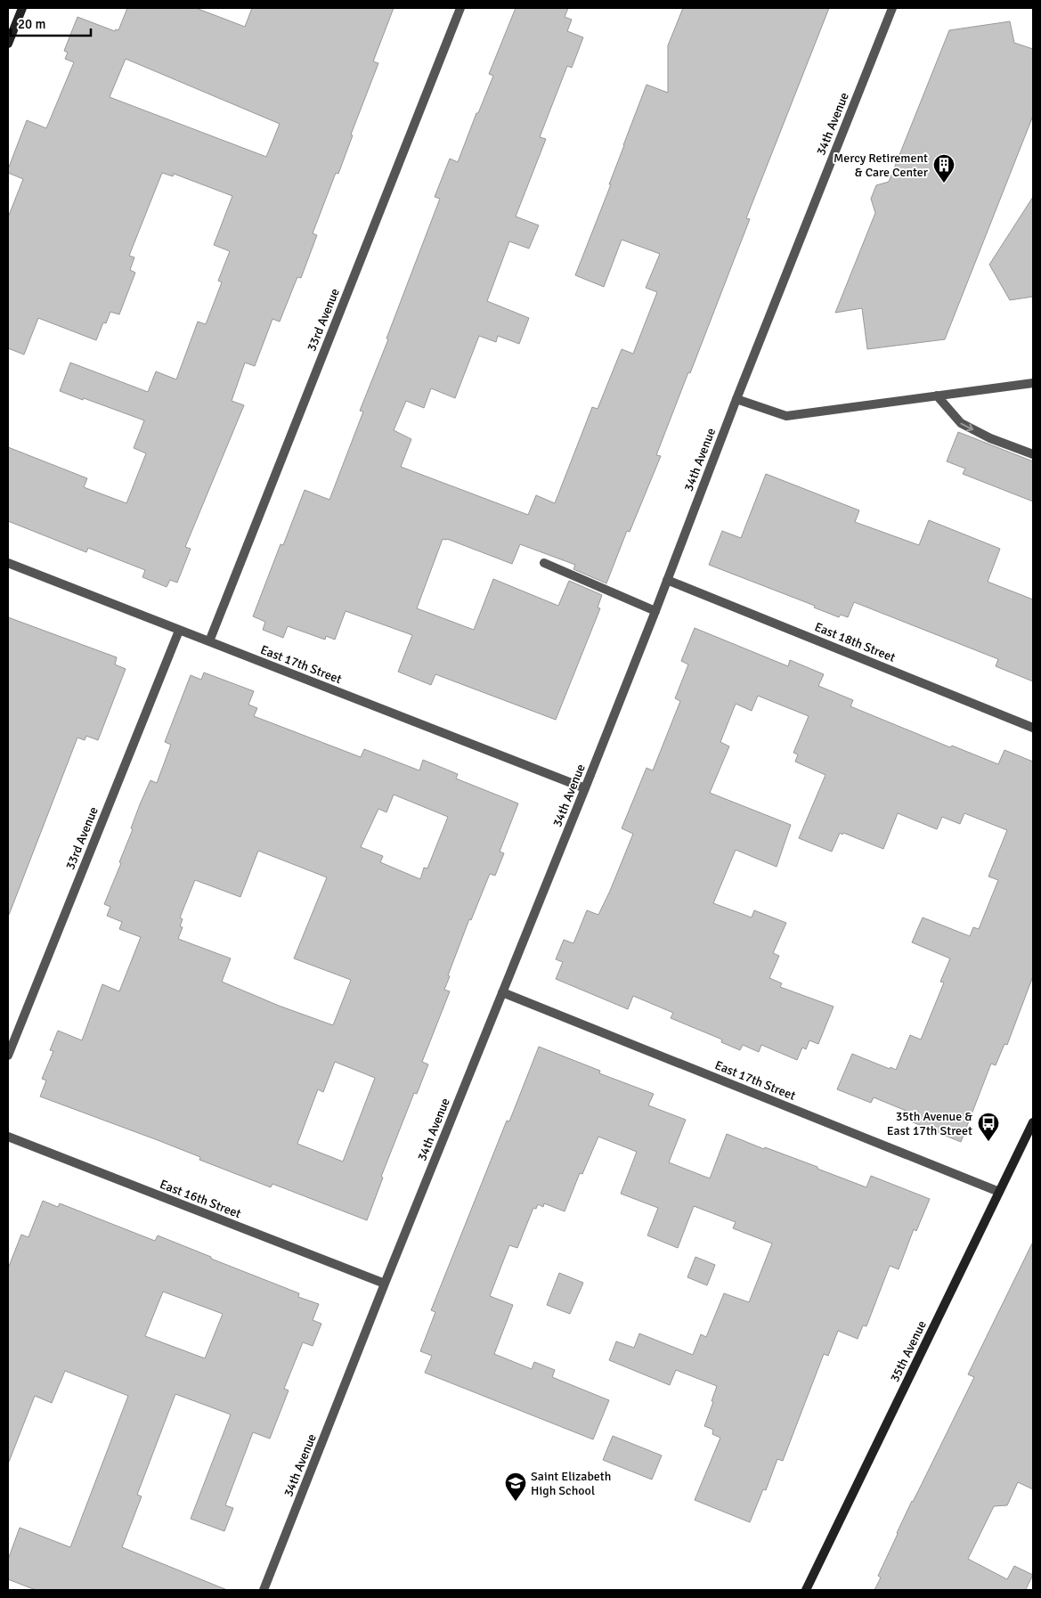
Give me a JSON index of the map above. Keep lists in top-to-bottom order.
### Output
{
  "streets": {
    "main road": ["35th Avenue"],
    "street": [
      "34th Avenue",
      "33rd Avenue",
      "East 18th Street",
      "East 17th Street",
      "East 16th Street"
    ]
  },
  "crossings": [
    ["34th Avenue", "East 18th Street"],
    ["34th Avenue", "East 17th Street"],
    ["34th Avenue", "East 16th Street"],
    ["33rd Avenue", "East 17th Street"],
    ["East 17th Street", "35th Avenue"]
  ],
  "places": {
    "building": ["Mercy Retirement & Care Center"],
    "bus stop": ["35th Avenue & East 17th Street"],
    "school or university": ["Saint Elizabeth High School"]
  },
  "scale_bar": "20 m"
}
